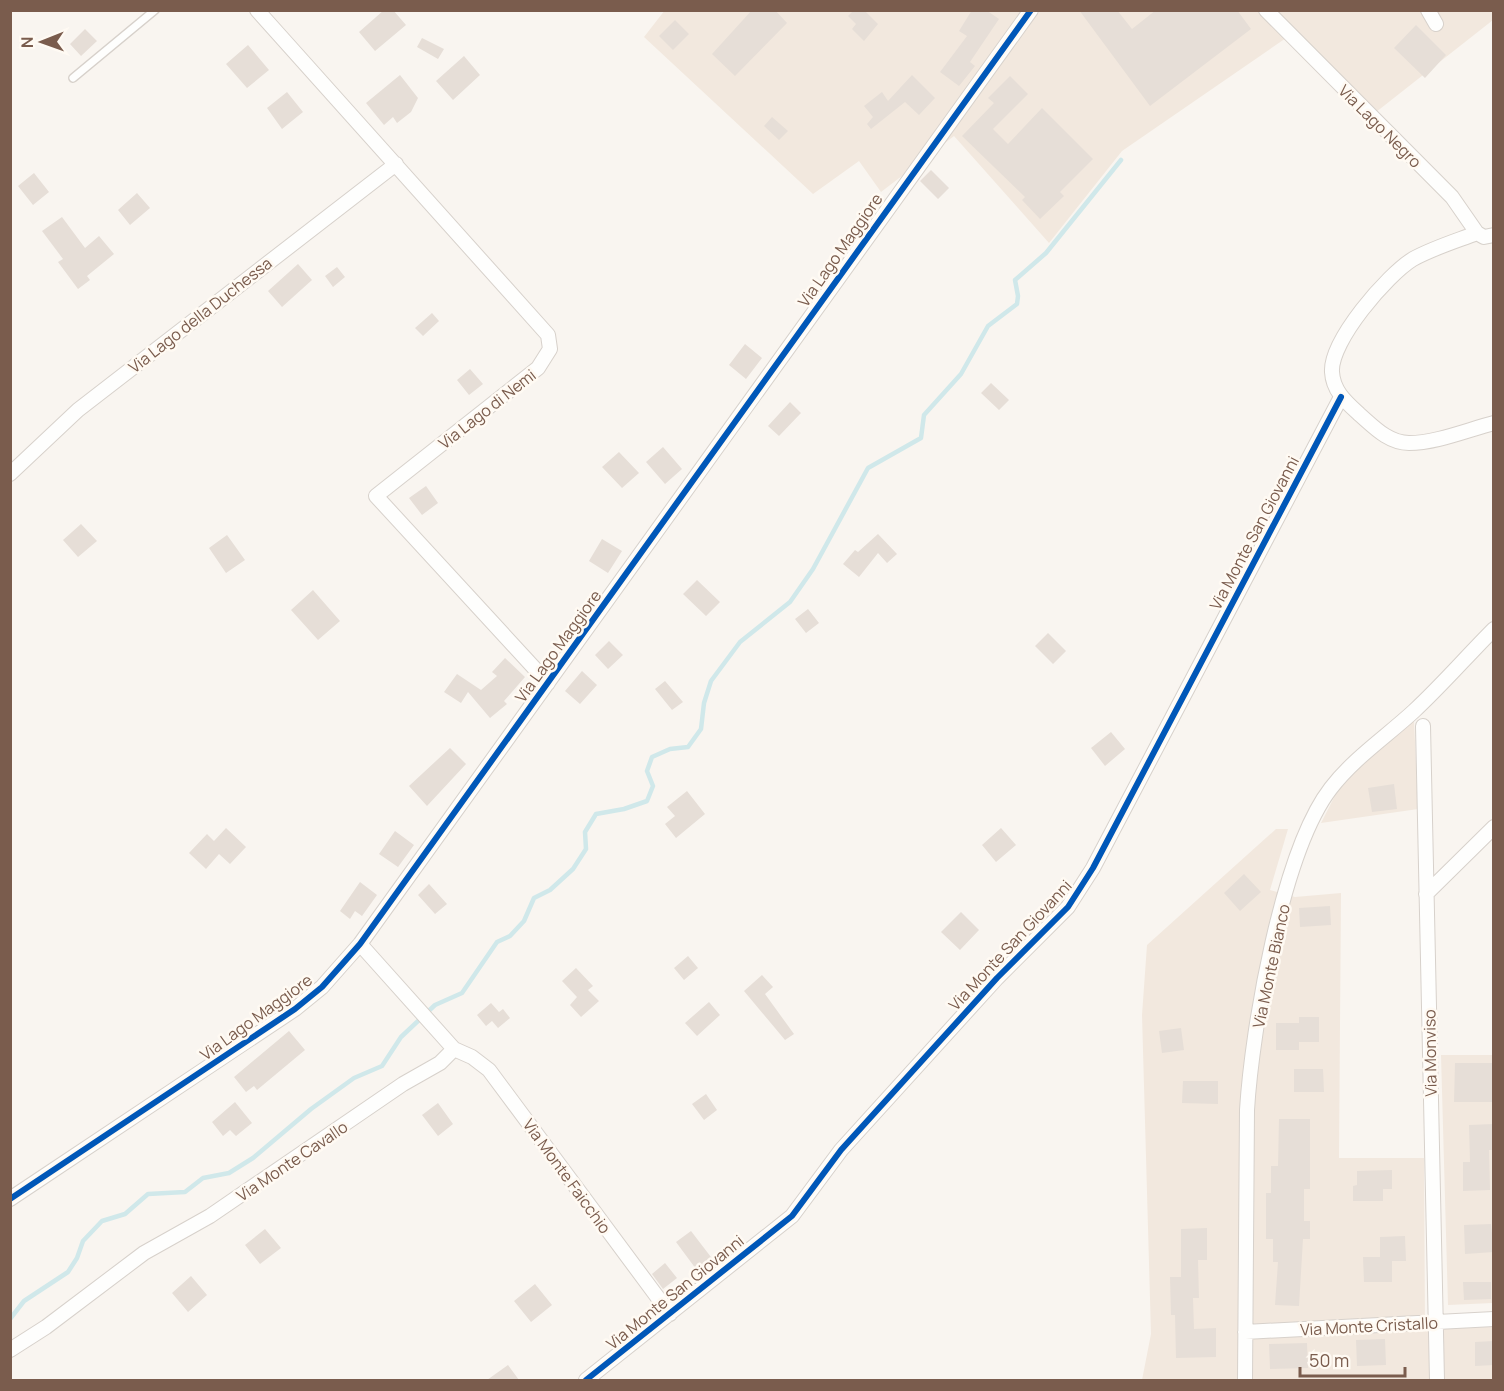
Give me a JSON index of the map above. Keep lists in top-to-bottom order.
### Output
{
  "streets": {
    "street": [
      "Via Lago Negro",
      "Via Lago Maggiore",
      "Via Lago della Duchessa",
      "Via Lago di Nemi",
      "Via Monte San Giovanni",
      "Via Monte Bianco",
      "Via Monviso",
      "Via Monte Cavallo",
      "Via Monte Faicchio",
      "Via Monte Cristallo"
    ]
  },
  "crossings": [
    ["Via Lago Maggiore", "Via Lago di Nemi"],
    ["Via Lago della Duchessa", "Via Lago di Nemi"],
    ["Via Monte San Giovanni", "Via Monte Faicchio"],
    ["Via Monte Bianco", "Via Monte Cristallo"],
    ["Via Monviso", "Via Monte Cristallo"],
    ["Via Monte Cavallo", "Via Monte Faicchio"]
  ],
  "scale_bar": "50 m",
  "north": "left"
}
